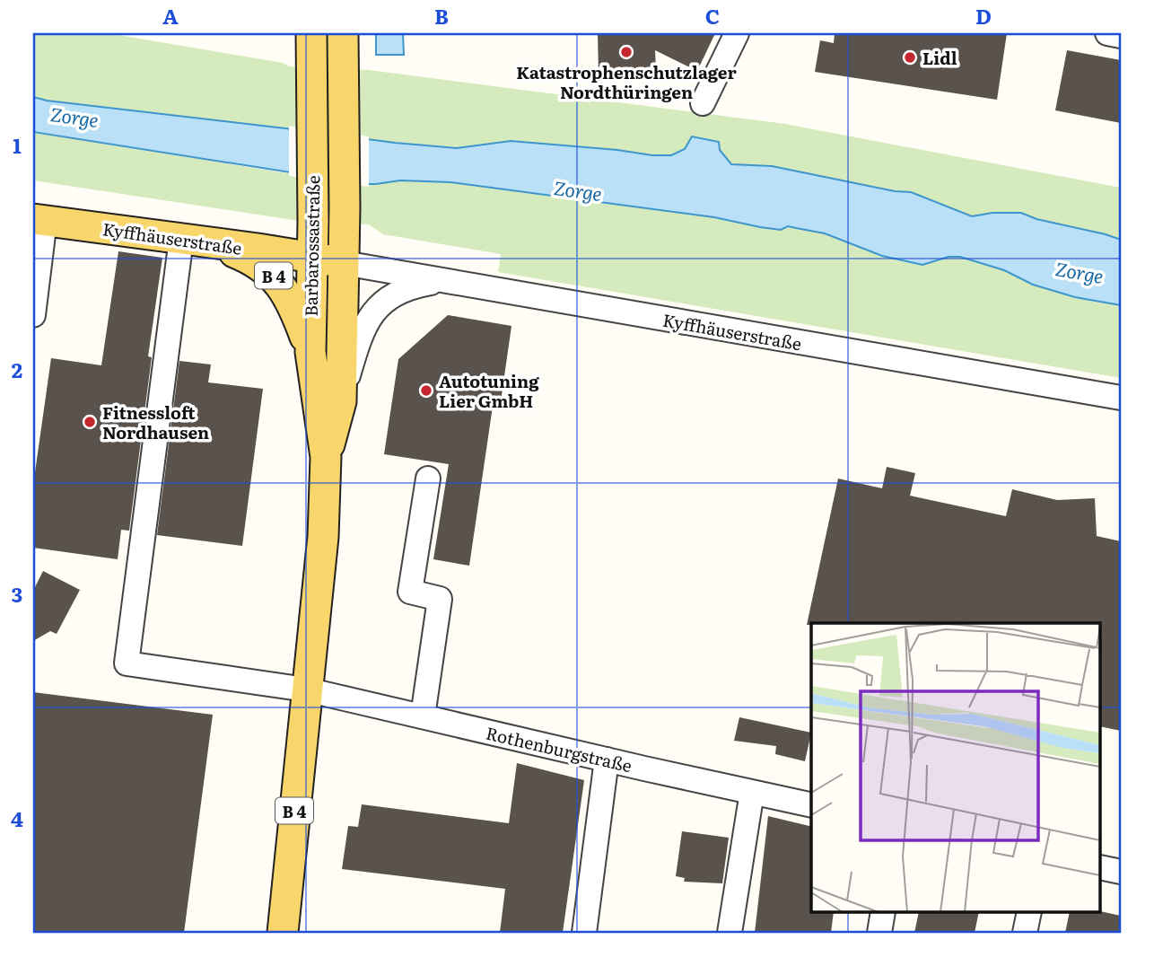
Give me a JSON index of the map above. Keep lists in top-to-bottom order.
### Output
{
  "streets": {
    "main road": ["Kyffhäuserstraße", "Barbarossastraße", "B 4"],
    "street": ["Rothenburgstraße"]
  },
  "crossings": [
    ["Kyffhäuserstraße", "Barbarossastraße"],
    ["Kyffhäuserstraße", "B 4"],
    ["Barbarossastraße", "B 4"],
    ["Barbarossastraße", "Rothenburgstraße"]
  ],
  "water": ["Zorge"],
  "places": [
    "Katastrophenschutzlager Nordthüringen",
    "Lidl",
    "Autotuning Lier GmbH",
    "Fitnessloft Nordhausen"
  ],
  "grid": {
    "columns": [
      "A",
      "B",
      "C",
      "D"
    ],
    "rows": [
      "1",
      "2",
      "3",
      "4"
    ]
  }
}
